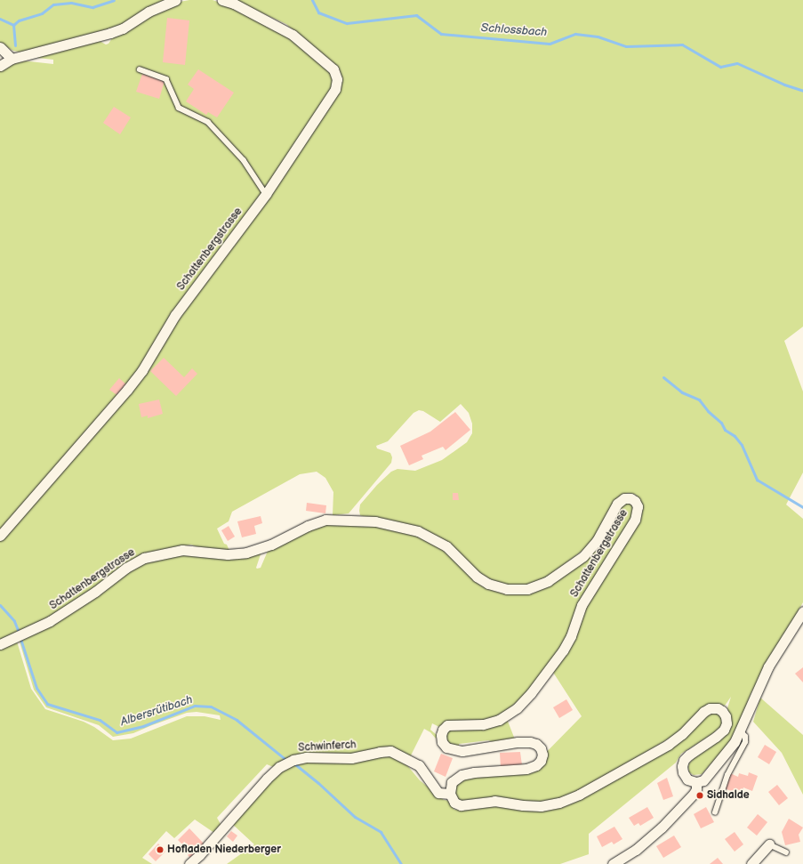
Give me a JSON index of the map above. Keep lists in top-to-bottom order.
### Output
{
  "streets": {
    "street": ["Schattenbergstrasse", "Schwinferch"]
  },
  "crossings": [
    ["Schattenbergstrasse", "Schwinferch"]
  ],
  "water": ["Schlossbach", "Albersrütibach"],
  "places": ["Sidhalde", "Hofladen Niederberger"]
}
